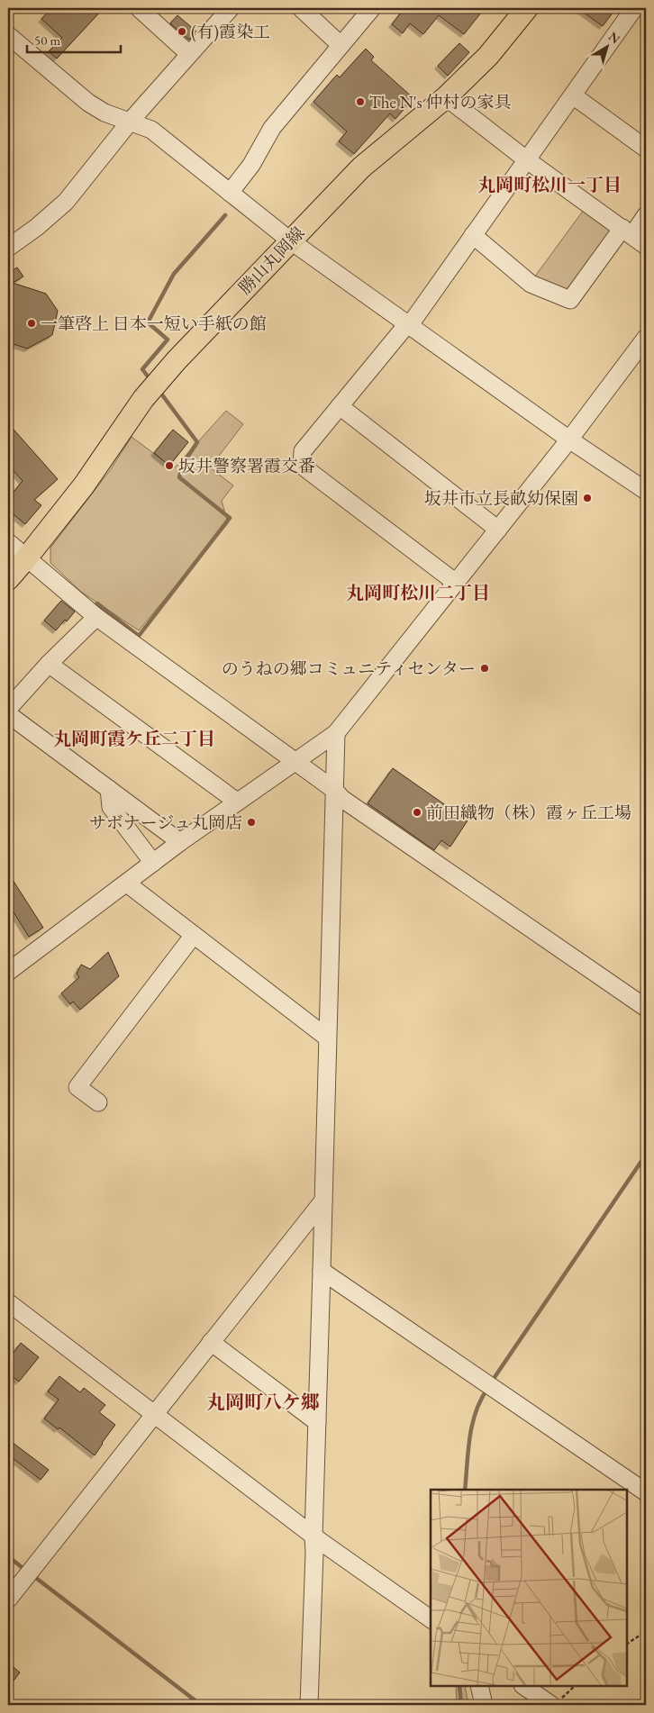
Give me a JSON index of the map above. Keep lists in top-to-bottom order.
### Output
{
  "streets": {
    "main road": ["勝山丸岡線"]
  },
  "districts": [
    "丸岡町松川一丁目",
    "丸岡町松川二丁目",
    "丸岡町霞ケ丘二丁目",
    "丸岡町八ケ郷"
  ],
  "places": [
    "(有)霞染工",
    "The N's 仲村の家具",
    "一筆啓上 日本一短い手紙の館",
    "坂井警察署霞交番",
    "坂井市立長畝幼保園",
    "のうねの郷コミュニティセンター",
    "前田織物（株）霞ヶ丘工場",
    "サボナージュ丸岡店"
  ],
  "scale_bar": "50 m",
  "north": "top right"
}
